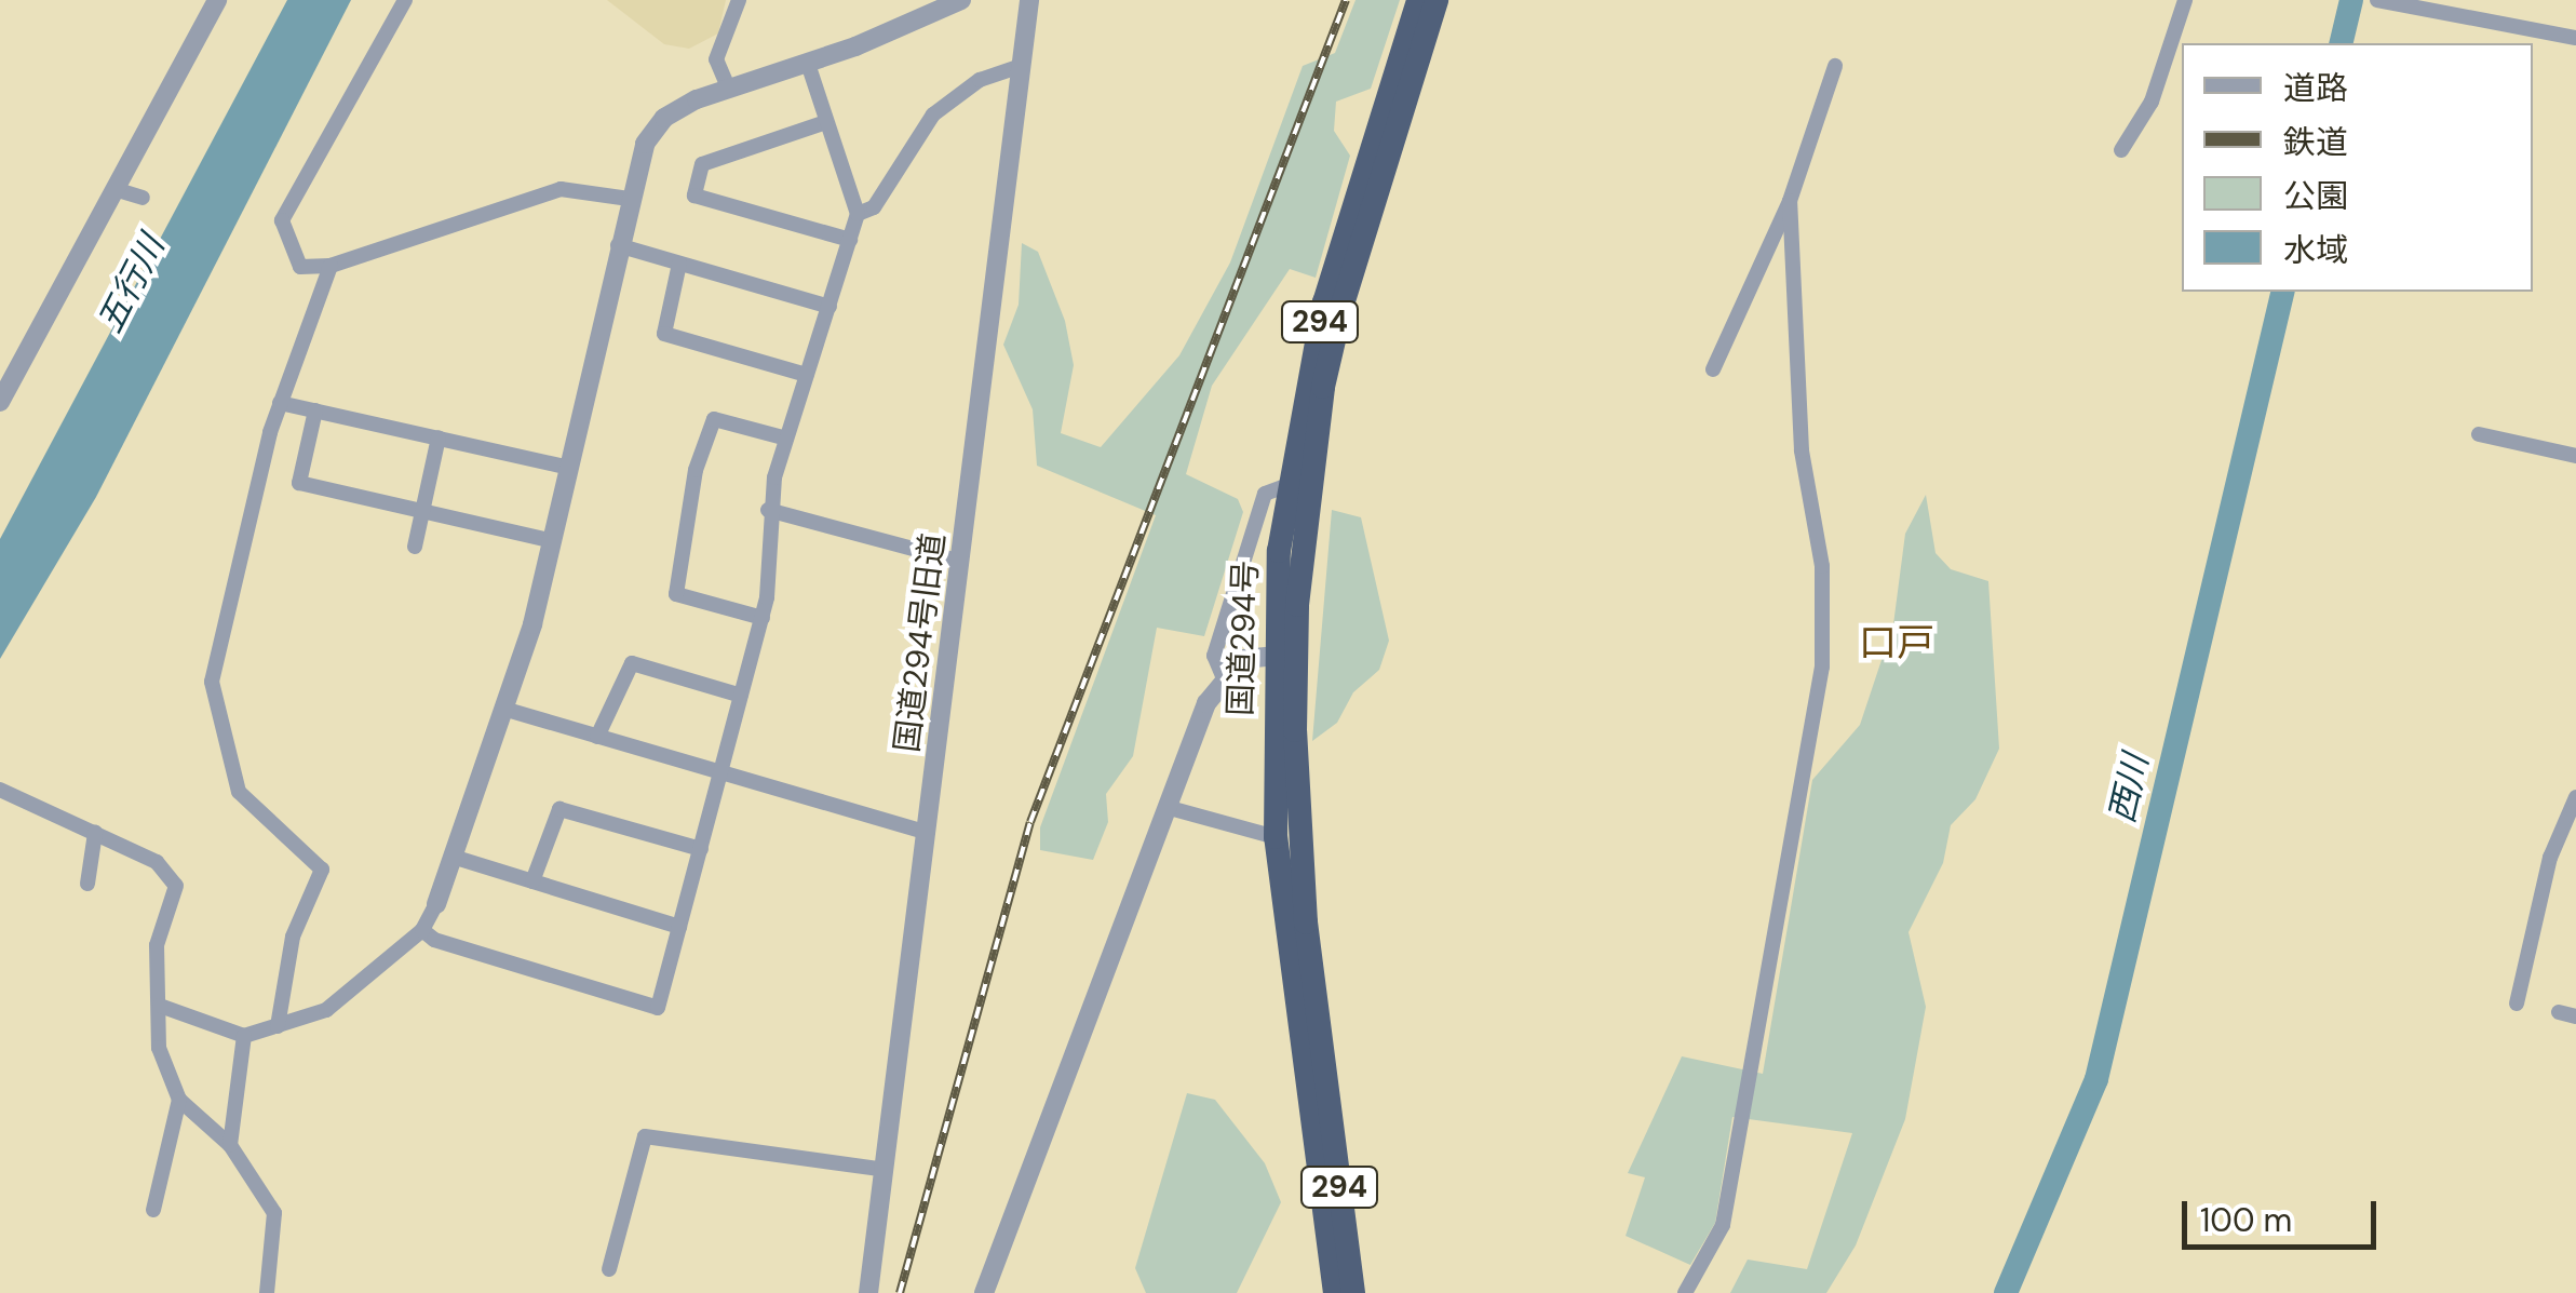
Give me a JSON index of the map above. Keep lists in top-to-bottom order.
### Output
{
  "streets": {
    "highway": ["294", "国道294号"],
    "street": ["国道294号旧道"]
  },
  "districts": ["口戸"],
  "water": ["五行川", "西川"],
  "legend": [
    "道路",
    "鉄道",
    "公園",
    "水域"
  ],
  "scale_bar": "100 m"
}
